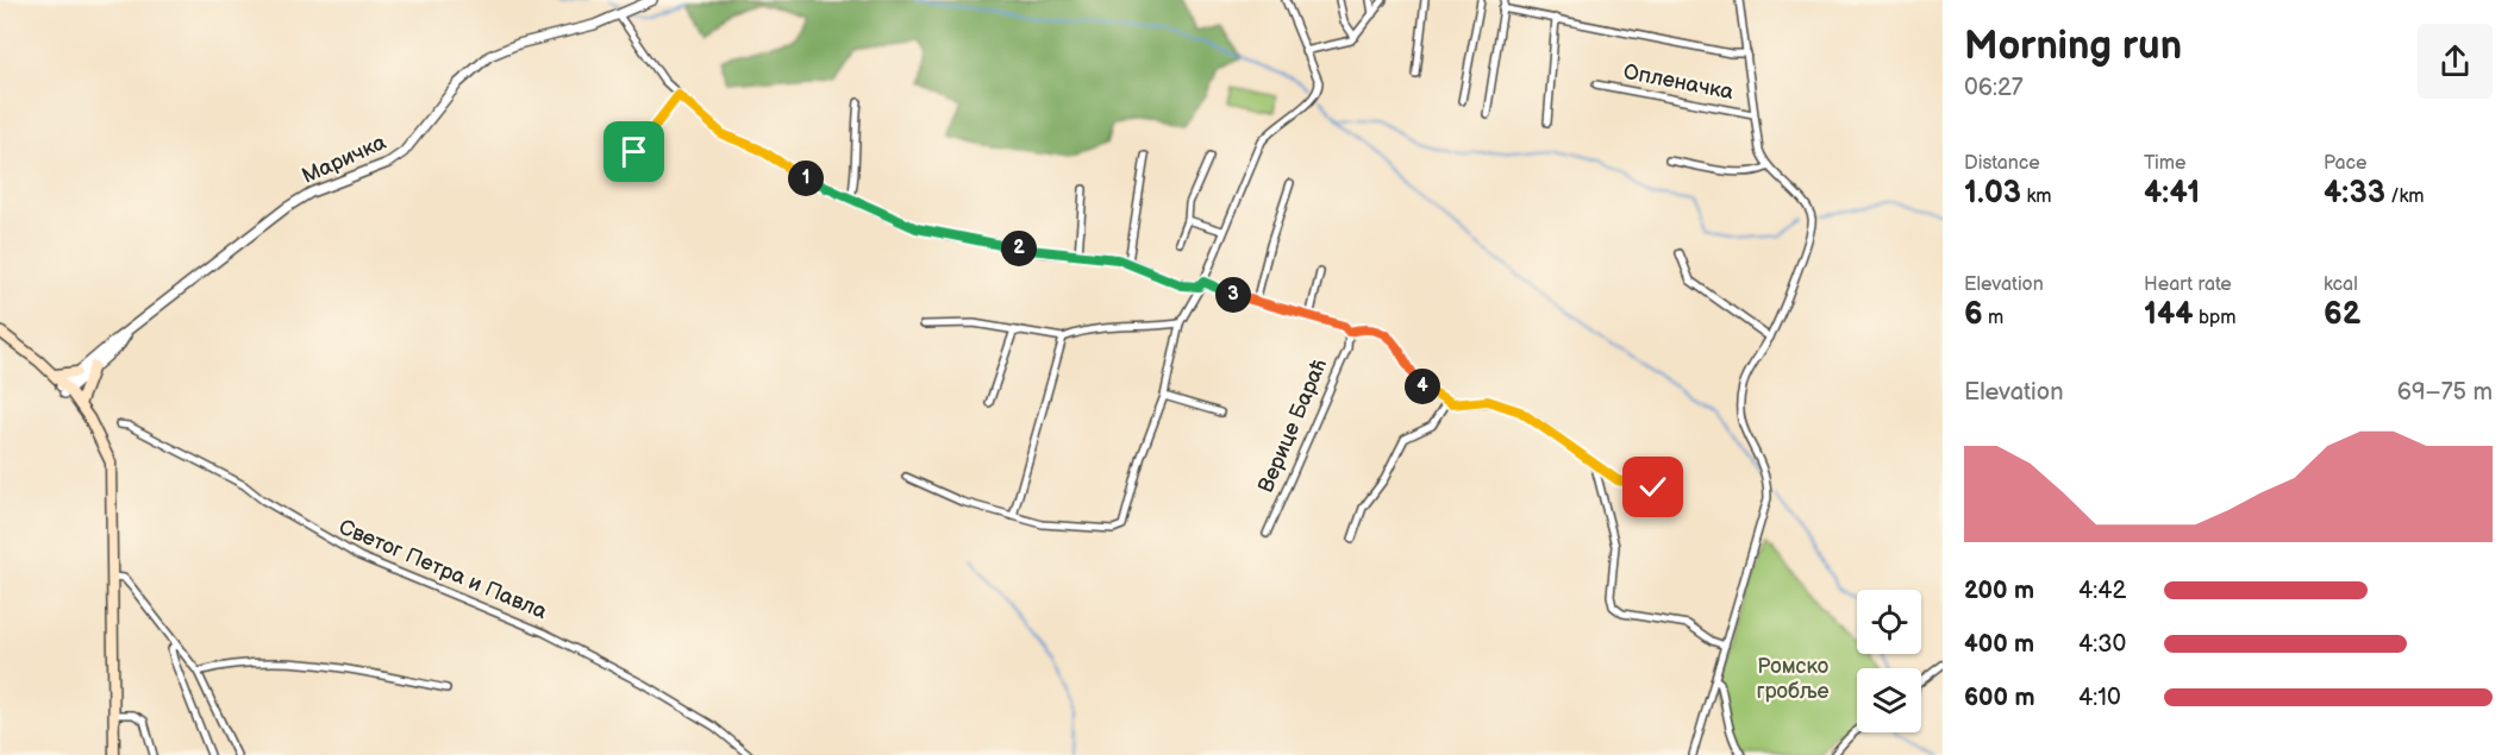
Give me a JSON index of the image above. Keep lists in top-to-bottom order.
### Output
{
  "streets": {
    "street": [
      "Опленачка",
      "Маричка",
      "Верице Бараћ",
      "Светог Петра и Павла"
    ]
  },
  "parks": ["Ромско гробље"],
  "page": {
    "heading": ["Morning run", "06:27"],
    "stats": [
      ["Distance", "1.03 km"],
      ["Time", "4:41"],
      ["Pace", "4:33 /km"],
      ["Elevation", "6 m"],
      ["Heart rate", "144 bpm"],
      ["kcal", "62"]
    ],
    "pins": [
      "1",
      "2",
      "3",
      "4"
    ],
    "chart": ["Elevation", "69–75 m"],
    "list": [
      {
        "name": "200 m",
        "note": "4:42"
      },
      {
        "name": "400 m",
        "note": "4:30"
      },
      {
        "name": "600 m",
        "note": "4:10"
      }
    ]
  }
}
